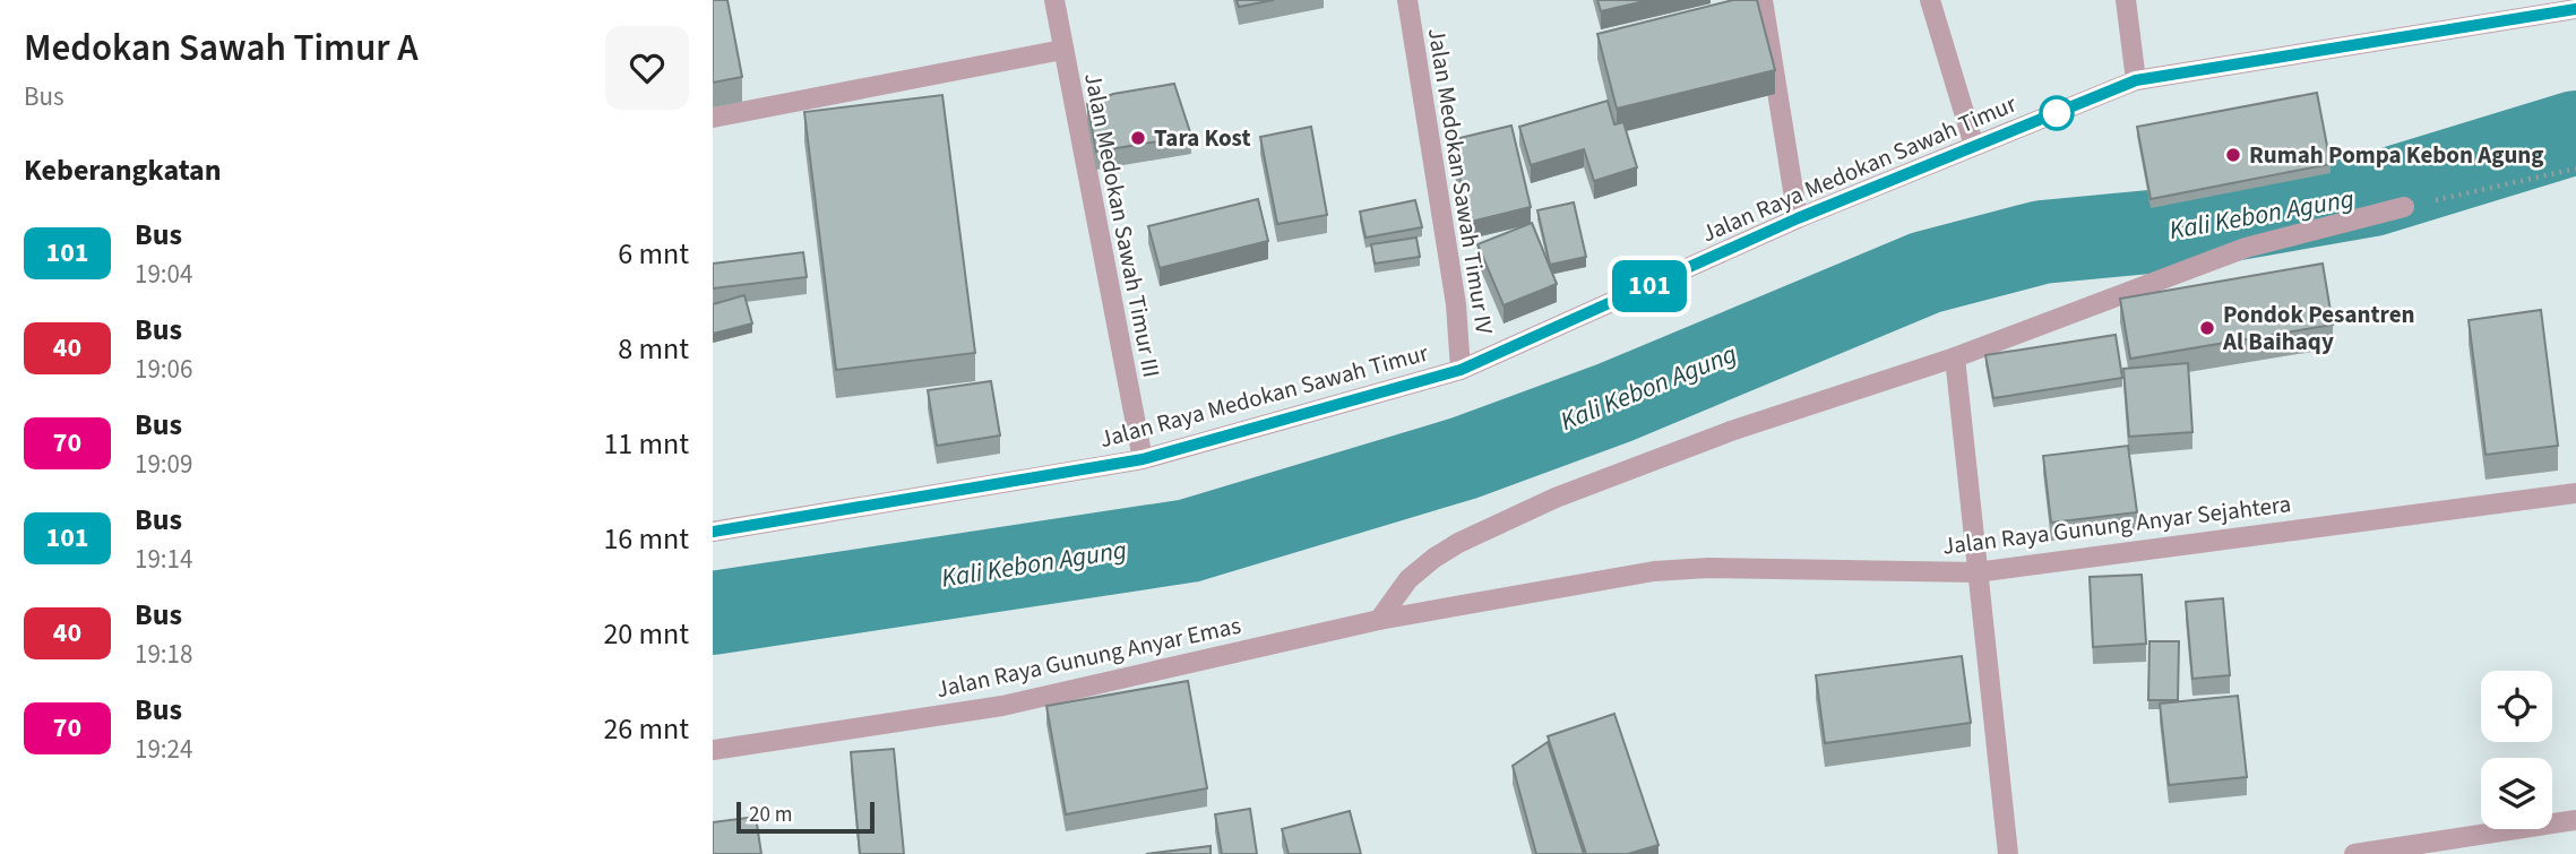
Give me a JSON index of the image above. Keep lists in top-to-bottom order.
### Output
{
  "streets": {
    "street": [
      "Jalan Raya Medokan Sawah Timur",
      "Jalan Medokan Sawah Timur IV",
      "Jalan Medokan Sawah Timur III",
      "Jalan Raya Gunung Anyar Sejahtera",
      "Jalan Raya Gunung Anyar Emas"
    ]
  },
  "crossings": [
    ["Jalan Raya Medokan Sawah Timur", "Jalan Medokan Sawah Timur IV"],
    ["Jalan Raya Medokan Sawah Timur", "Jalan Medokan Sawah Timur III"],
    ["Jalan Raya Gunung Anyar Sejahtera", "Jalan Raya Gunung Anyar Emas"]
  ],
  "water": ["Kali Kebon Agung"],
  "places": ["Tara Kost", "Rumah Pompa Kebon Agung", "Pondok Pesantren Al Baihaqy"],
  "lines": ["bus line 101"],
  "scale_bar": "20 m",
  "page": {
    "heading": [
      ["Medokan Sawah Timur A", "Bus"],
      "Keberangkatan"
    ],
    "on_map": "101",
    "list": [
      {
        "mark": "101",
        "name": "Bus",
        "note": "19:04",
        "value": "6 mnt"
      },
      {
        "mark": "40",
        "name": "Bus",
        "note": "19:06",
        "value": "8 mnt"
      },
      {
        "mark": "70",
        "name": "Bus",
        "note": "19:09",
        "value": "11 mnt"
      },
      {
        "mark": "101",
        "name": "Bus",
        "note": "19:14",
        "value": "16 mnt"
      },
      {
        "mark": "40",
        "name": "Bus",
        "note": "19:18",
        "value": "20 mnt"
      },
      {
        "mark": "70",
        "name": "Bus",
        "note": "19:24",
        "value": "26 mnt"
      }
    ],
    "scale": "20 m"
  }
}
